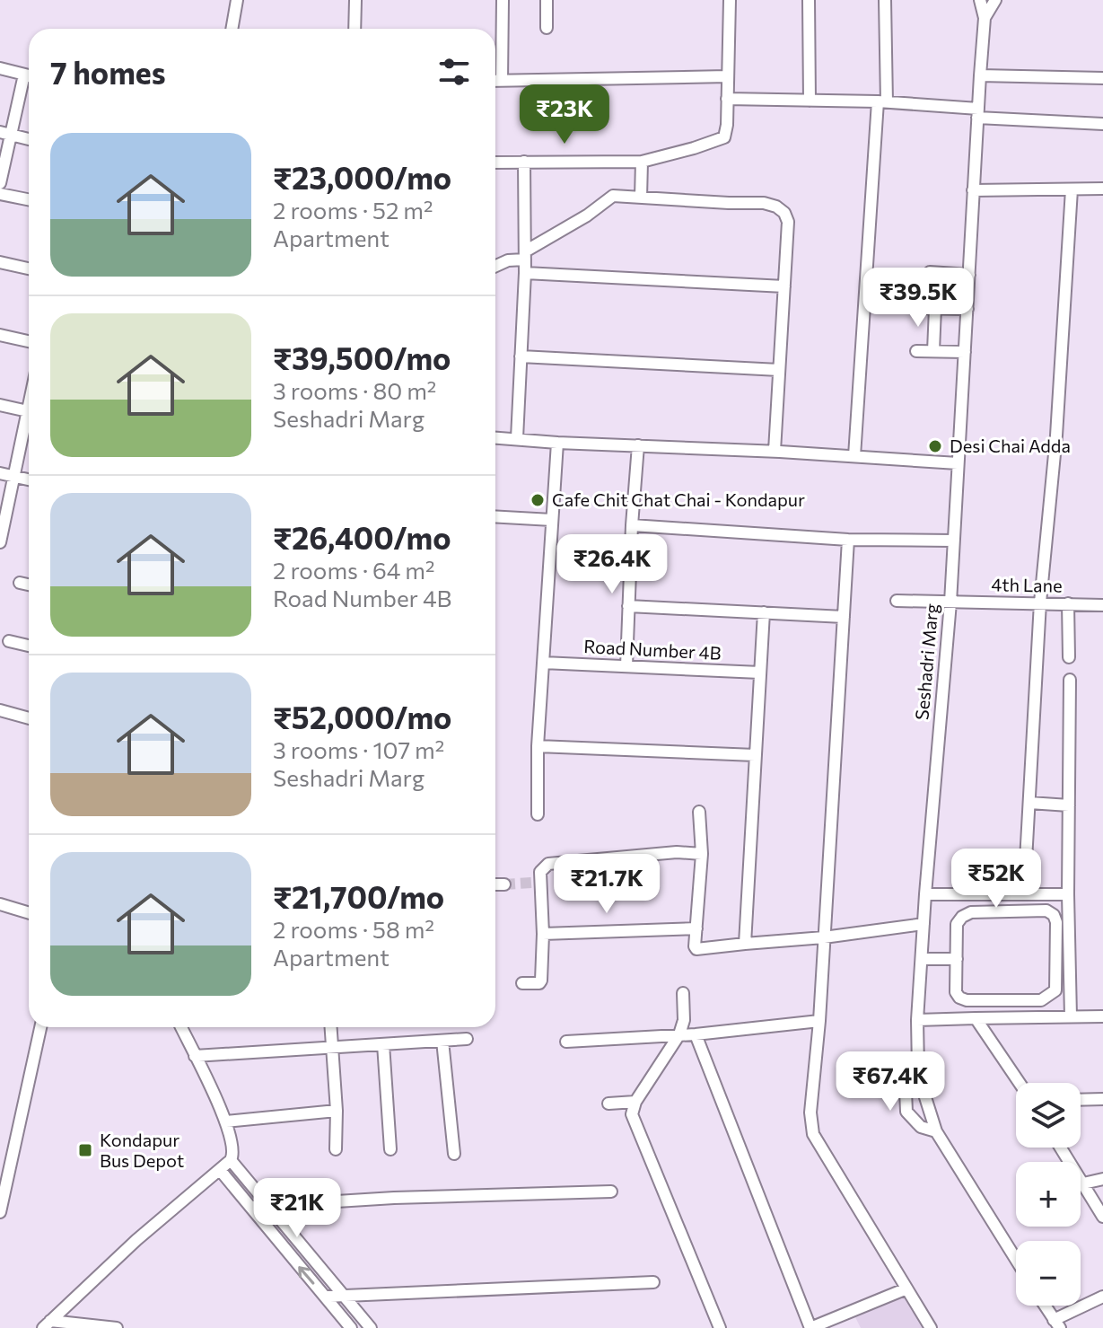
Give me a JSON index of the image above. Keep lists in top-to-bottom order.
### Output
{
  "streets": {
    "street": ["4th Lane", "Road Number 4B", "Seshadri Marg"]
  },
  "crossings": [
    ["4th Lane", "Seshadri Marg"]
  ],
  "places": {
    "other": ["Desi Chai Adda", "Cafe Chit Chat Chai - Kondapur"],
    "transit": ["Kondapur Bus Depot"]
  },
  "page": {
    "heading": "7 homes",
    "price": [
      "₹23K",
      "₹39.5K",
      "₹26.4K",
      "₹52K",
      "₹21.7K",
      "₹67.4K",
      "₹21K"
    ],
    "list": [
      {
        "name": "₹23,000/mo",
        "note": "2 rooms · 52 m² · Apartment"
      },
      {
        "name": "₹39,500/mo",
        "note": "3 rooms · 80 m² · Seshadri Marg"
      },
      {
        "name": "₹26,400/mo",
        "note": "2 rooms · 64 m² · Road Number 4B"
      },
      {
        "name": "₹52,000/mo",
        "note": "3 rooms · 107 m² · Seshadri Marg"
      },
      {
        "name": "₹21,700/mo",
        "note": "2 rooms · 58 m² · Apartment"
      }
    ],
    "map_buttons": ["+", "−"]
  }
}
